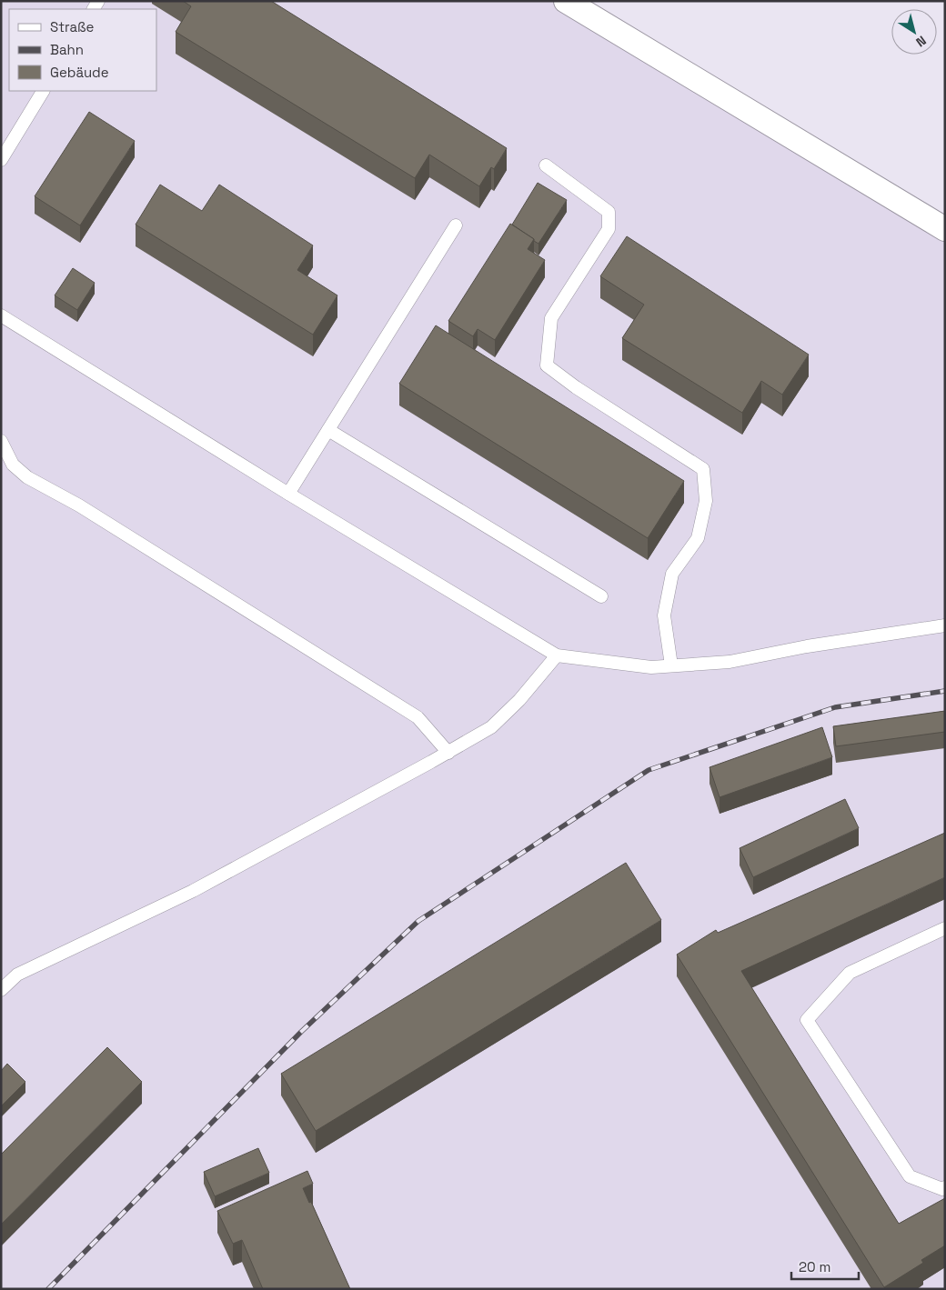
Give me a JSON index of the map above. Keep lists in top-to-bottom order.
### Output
{
  "legend": ["Straße", "Bahn", "Gebäude"],
  "scale_bar": "20 m",
  "north": "bottom right"
}
